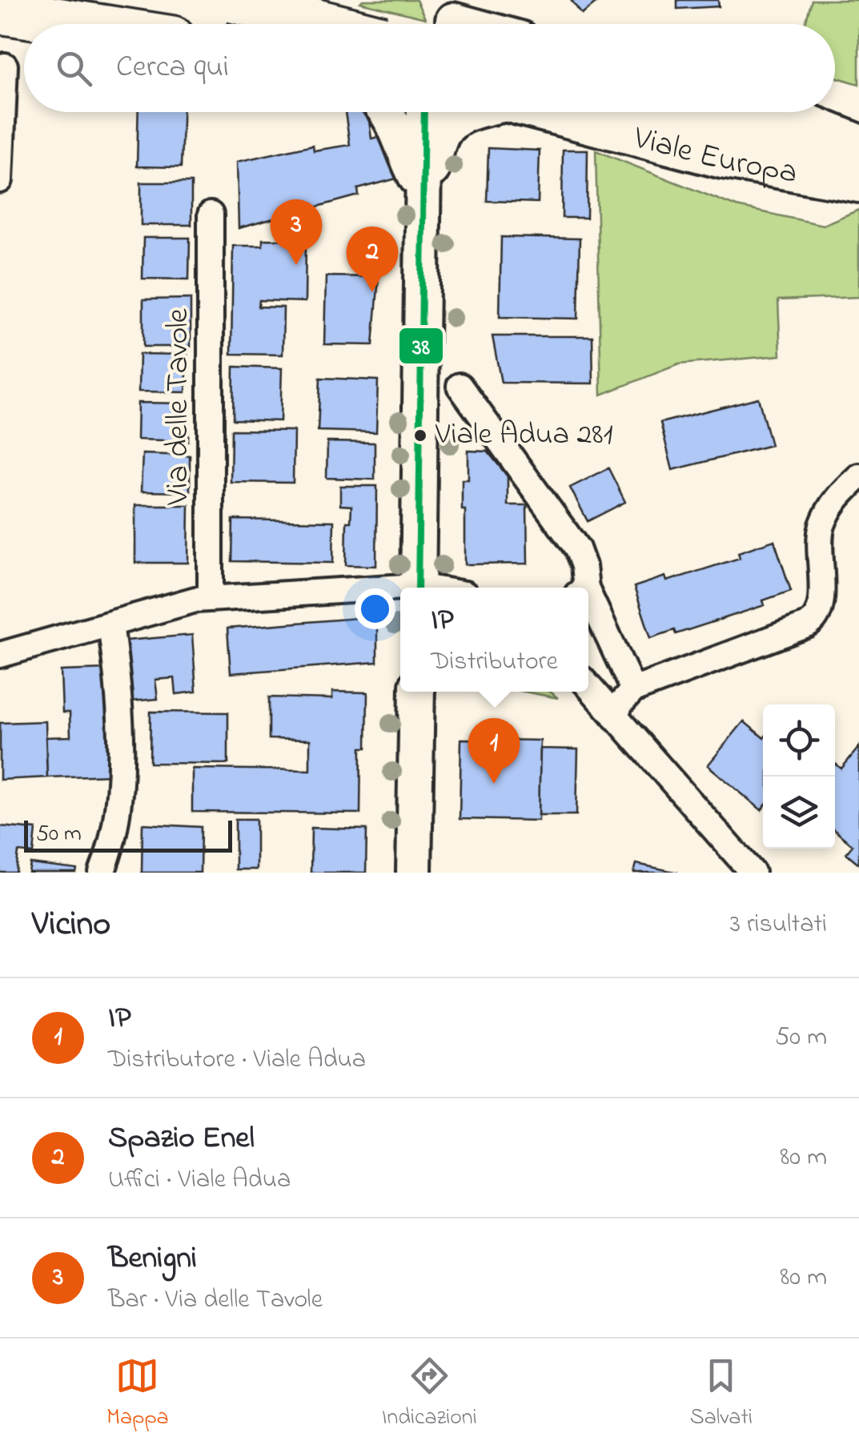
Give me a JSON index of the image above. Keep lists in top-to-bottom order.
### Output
{
  "streets": {
    "main road": ["Viale Europa"],
    "street": ["Via delle Tavole"]
  },
  "places": ["Viale Adua 281"],
  "lines": ["transit line 38"],
  "scale_bar": "50 m",
  "page": {
    "search": "Cerca qui",
    "pins": ["3", "2", "1"],
    "popup": ["IP", "Distributore"],
    "scale": "50 m",
    "heading": ["Vicino", "3 risultati"],
    "list": [
      {
        "mark": "1",
        "name": "IP",
        "note": "Distributore · Viale Adua",
        "value": "50 m"
      },
      {
        "mark": "2",
        "name": "Spazio Enel",
        "note": "Uffici · Viale Adua",
        "value": "80 m"
      },
      {
        "mark": "3",
        "name": "Benigni",
        "note": "Bar · Via delle Tavole",
        "value": "80 m"
      }
    ],
    "nav": ["Mappa", "Indicazioni", "Salvati"]
  }
}
